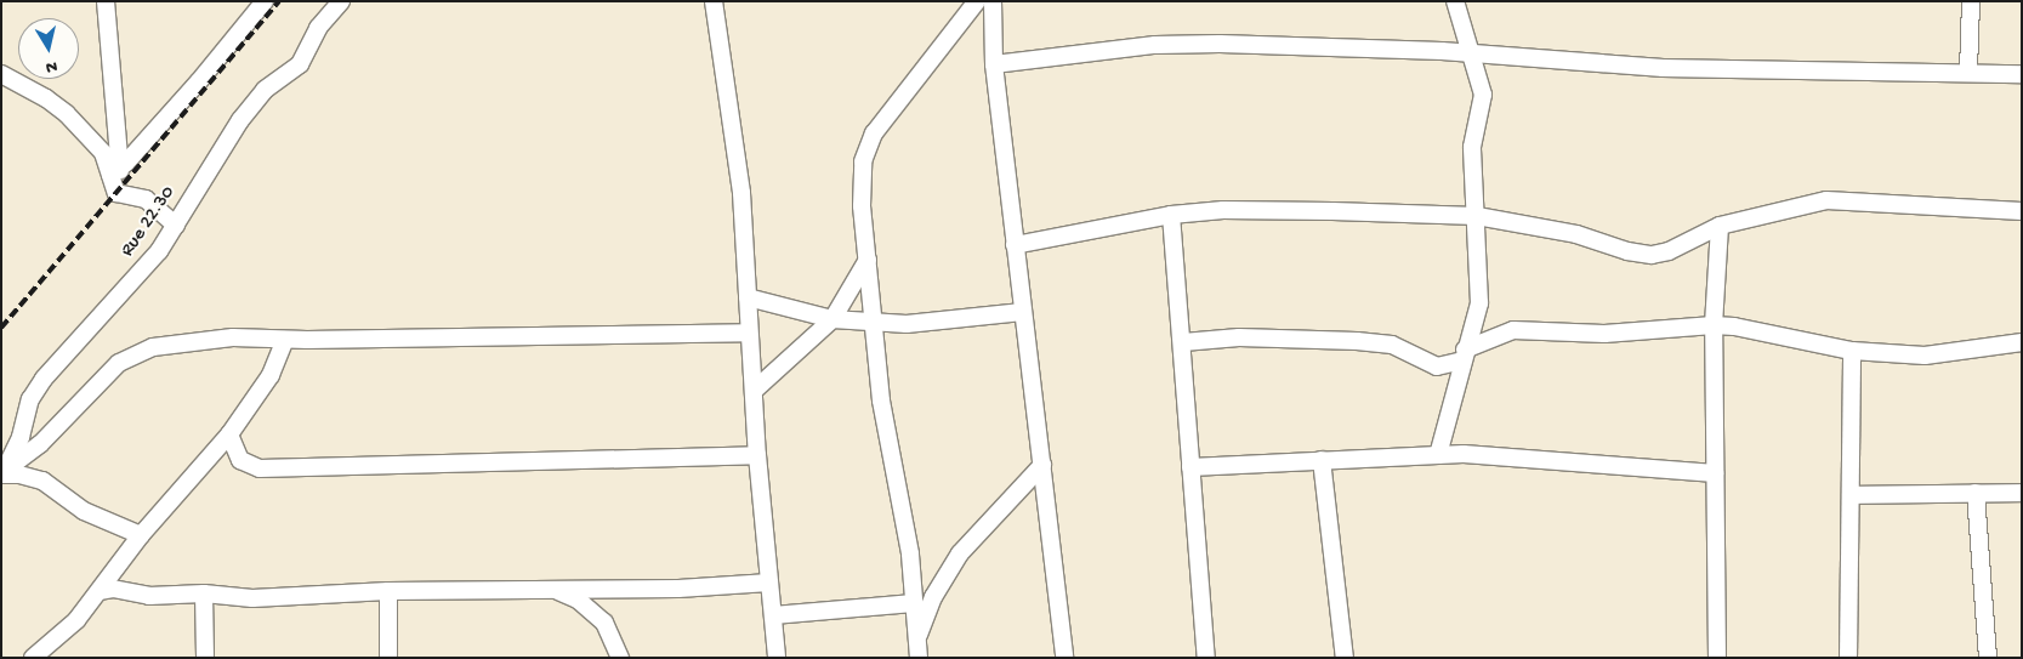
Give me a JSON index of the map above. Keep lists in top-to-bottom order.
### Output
{
  "streets": {
    "street": ["Rue 22.30"]
  },
  "north": "bottom"
}
